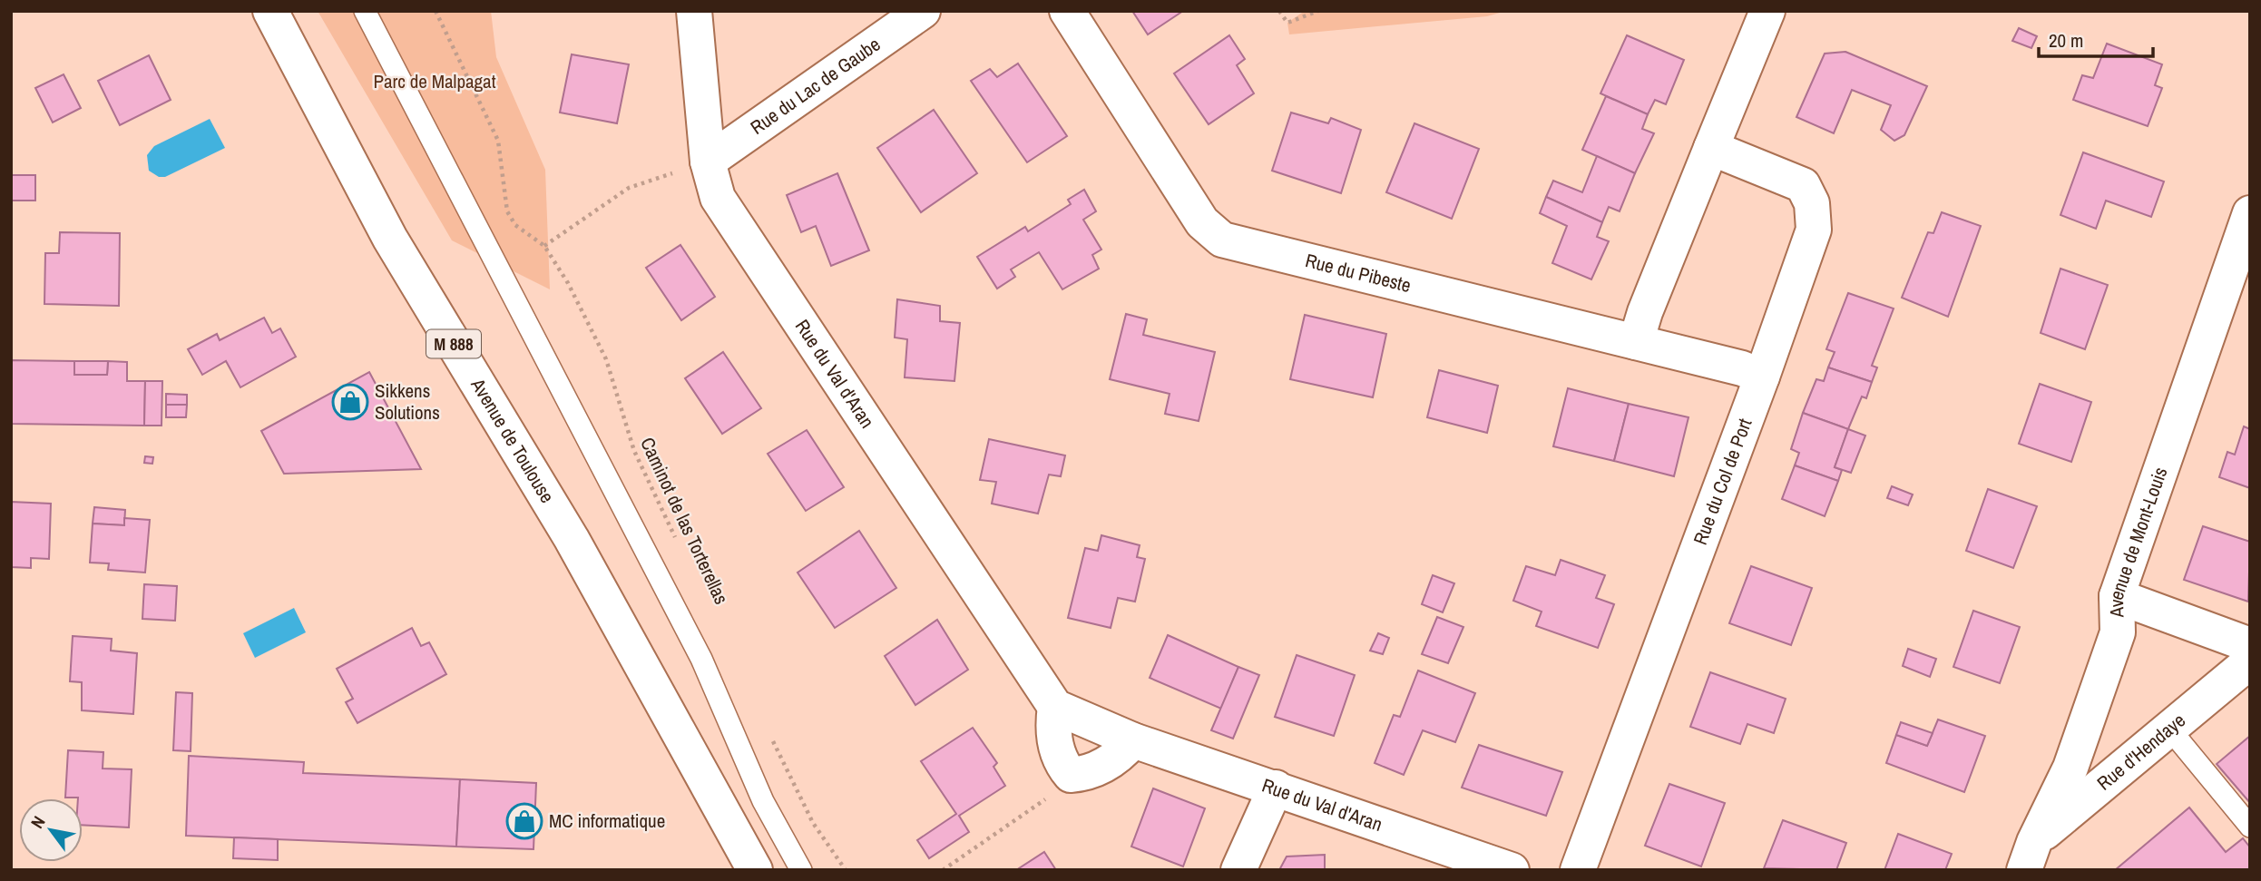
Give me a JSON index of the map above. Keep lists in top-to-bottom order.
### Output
{
  "streets": {
    "street": [
      "Rue du Lac de Gaube",
      "Rue du Pibeste",
      "M 888",
      "Rue du Val d'Aran",
      "Avenue de Toulouse",
      "Rue du Col de Port",
      "Avenue de Mont-Louis",
      "Rue d'Hendaye"
    ],
    "path": ["Caminot de las Torterellas"]
  },
  "crossings": [
    ["Rue du Lac de Gaube", "Rue du Val d'Aran"],
    ["Rue du Pibeste", "Rue du Col de Port"],
    ["Avenue de Mont-Louis", "Rue d'Hendaye"]
  ],
  "parks": ["Parc de Malpagat"],
  "places": {
    "shop": ["Sikkens Solutions", "MC informatique"]
  },
  "scale_bar": "20 m",
  "north": "top left"
}
